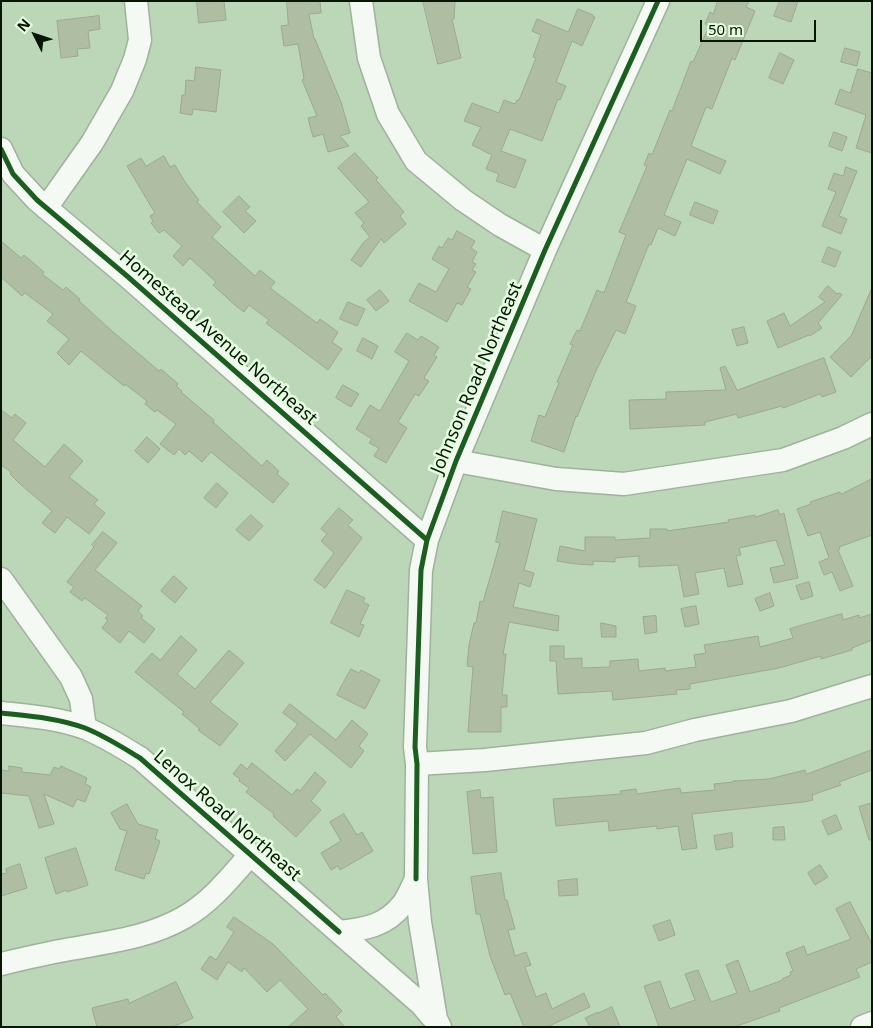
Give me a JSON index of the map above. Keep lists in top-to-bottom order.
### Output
{
  "streets": {
    "street": ["Homestead Avenue Northeast", "Johnson Road Northeast", "Lenox Road Northeast"]
  },
  "crossings": [
    ["Homestead Avenue Northeast", "Johnson Road Northeast"],
    ["Johnson Road Northeast", "Lenox Road Northeast"]
  ],
  "scale_bar": "50 m",
  "north": "top left"
}
